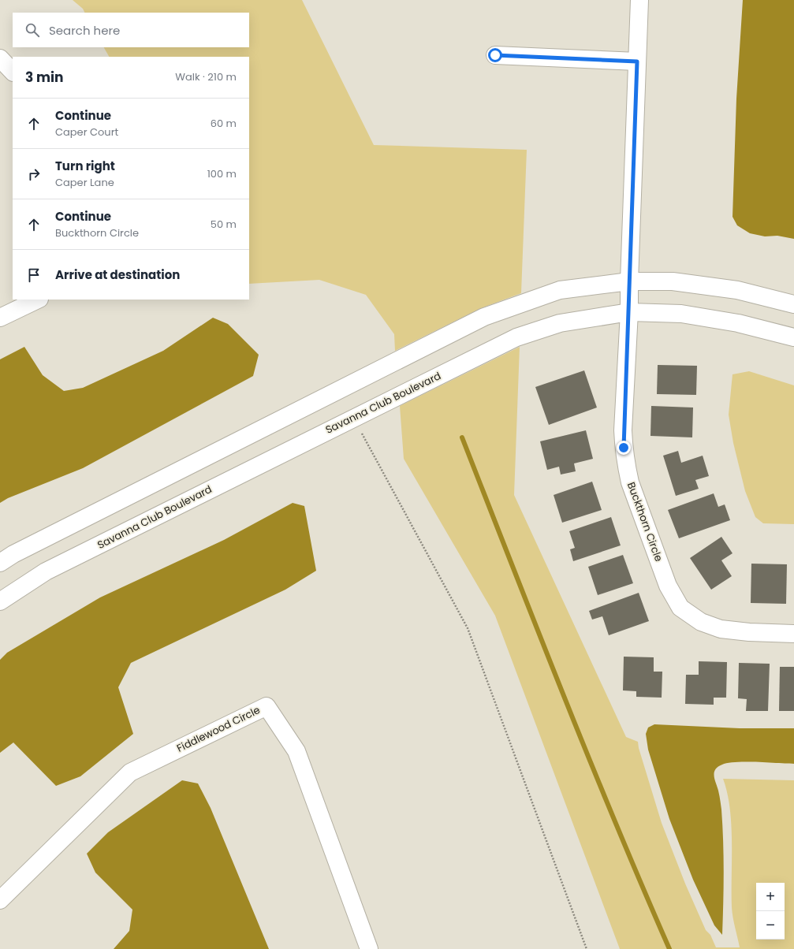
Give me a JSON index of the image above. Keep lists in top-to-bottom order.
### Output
{
  "streets": {
    "street": ["Savanna Club Boulevard", "Buckthorn Circle", "Fiddlewood Circle"]
  },
  "crossings": [
    ["Savanna Club Boulevard", "Buckthorn Circle"]
  ],
  "page": {
    "search": "Search here",
    "heading": ["3 min", "Walk · 210 m"],
    "list": [
      ["Continue", "Caper Court", "60 m"],
      ["Turn right", "Caper Lane", "100 m"],
      ["Continue", "Buckthorn Circle", "50 m"],
      "Arrive at destination"
    ],
    "map_buttons": ["+", "−"]
  }
}
